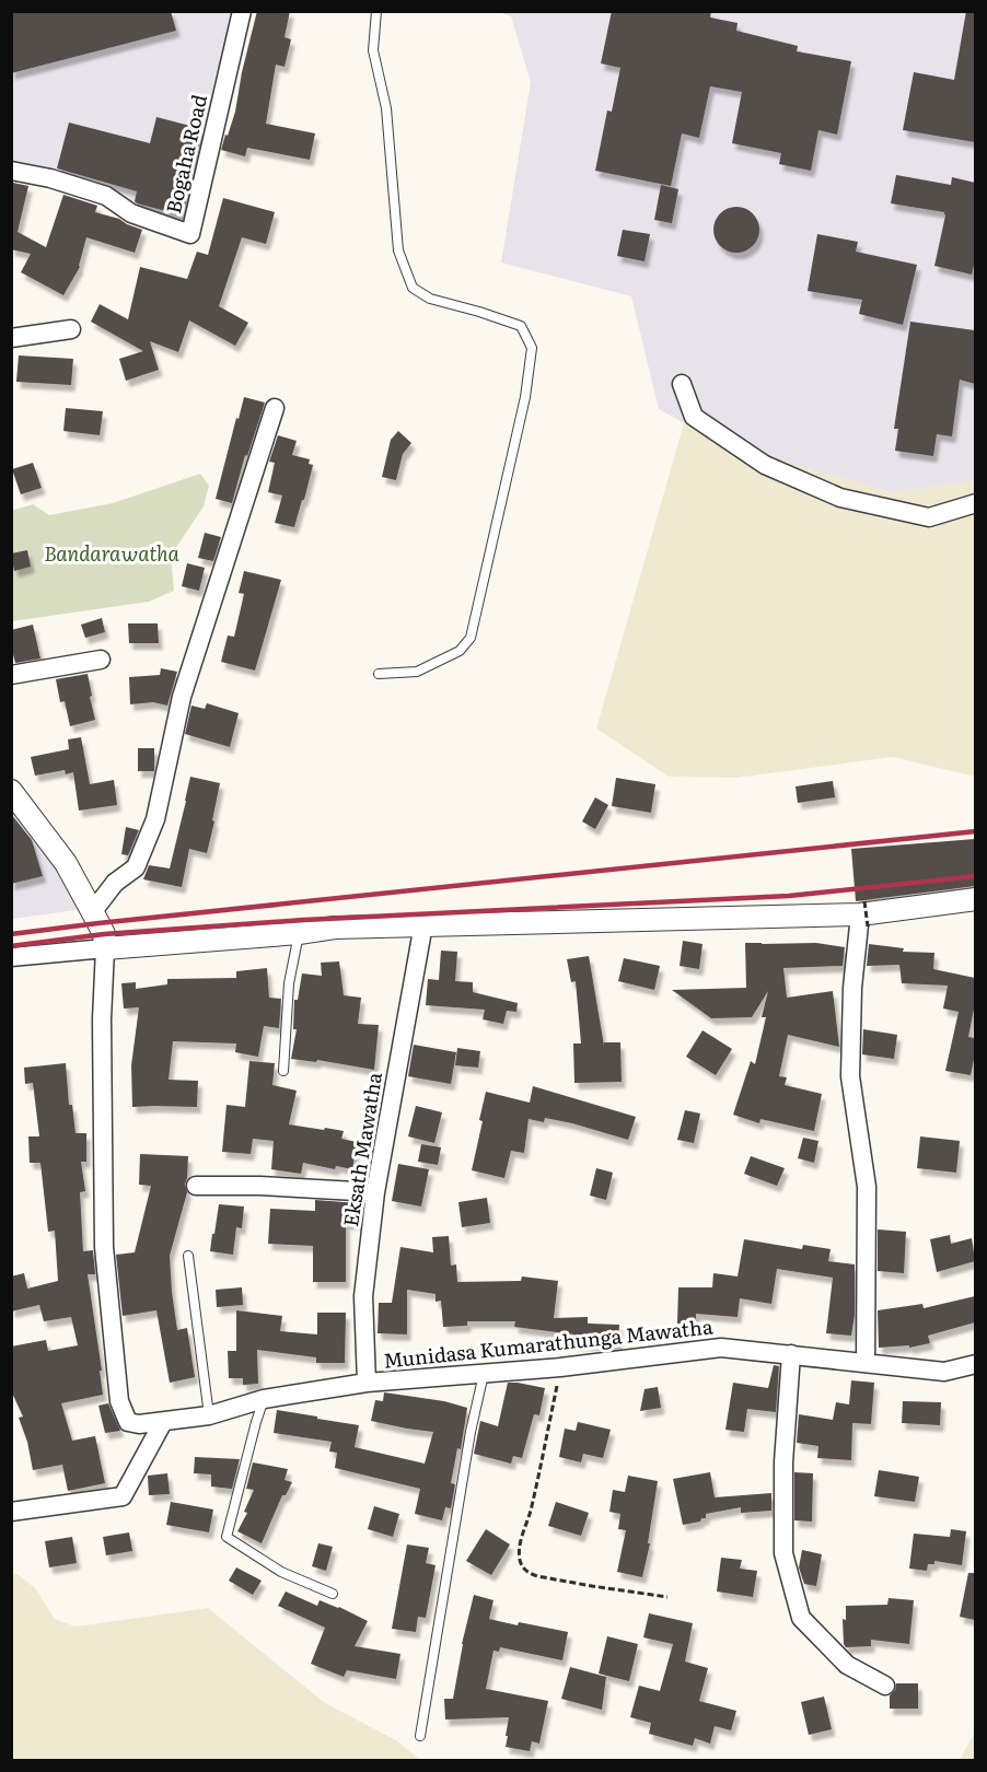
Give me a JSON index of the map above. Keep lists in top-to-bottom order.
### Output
{
  "streets": {
    "street": ["Bogaha Road", "Eksath Mawatha", "Munidasa Kumarathunga Mawatha"]
  },
  "crossings": [
    ["Eksath Mawatha", "Munidasa Kumarathunga Mawatha"]
  ],
  "parks": ["Bandarawatha"]
}
